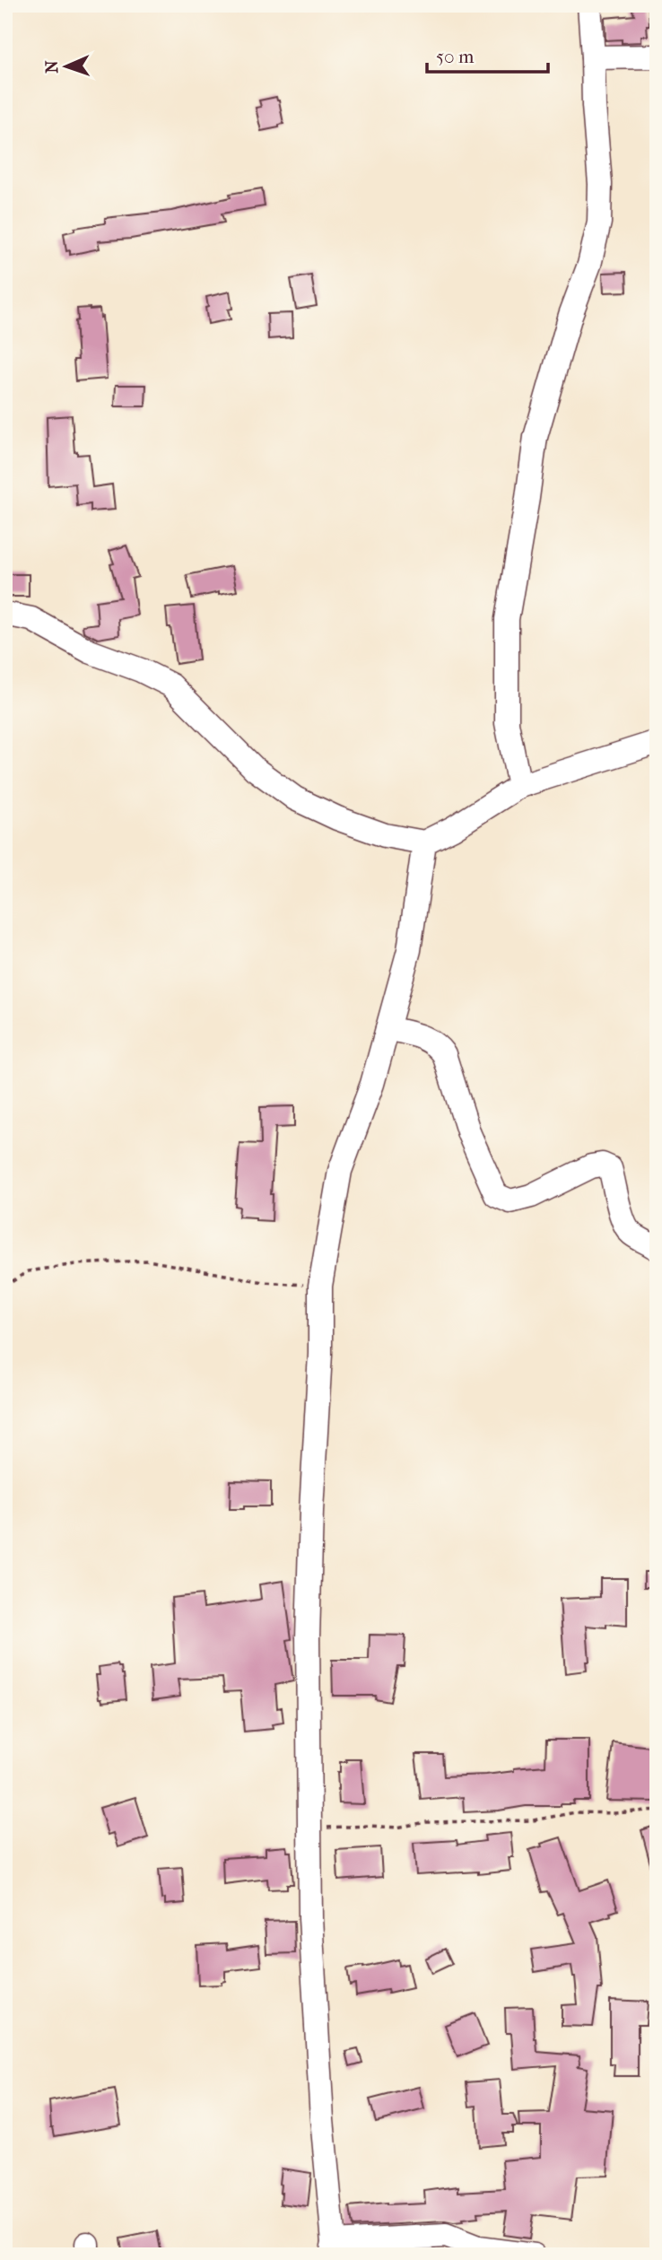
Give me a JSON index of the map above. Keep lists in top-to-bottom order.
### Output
{
  "scale_bar": "50 m",
  "north": "left"
}
